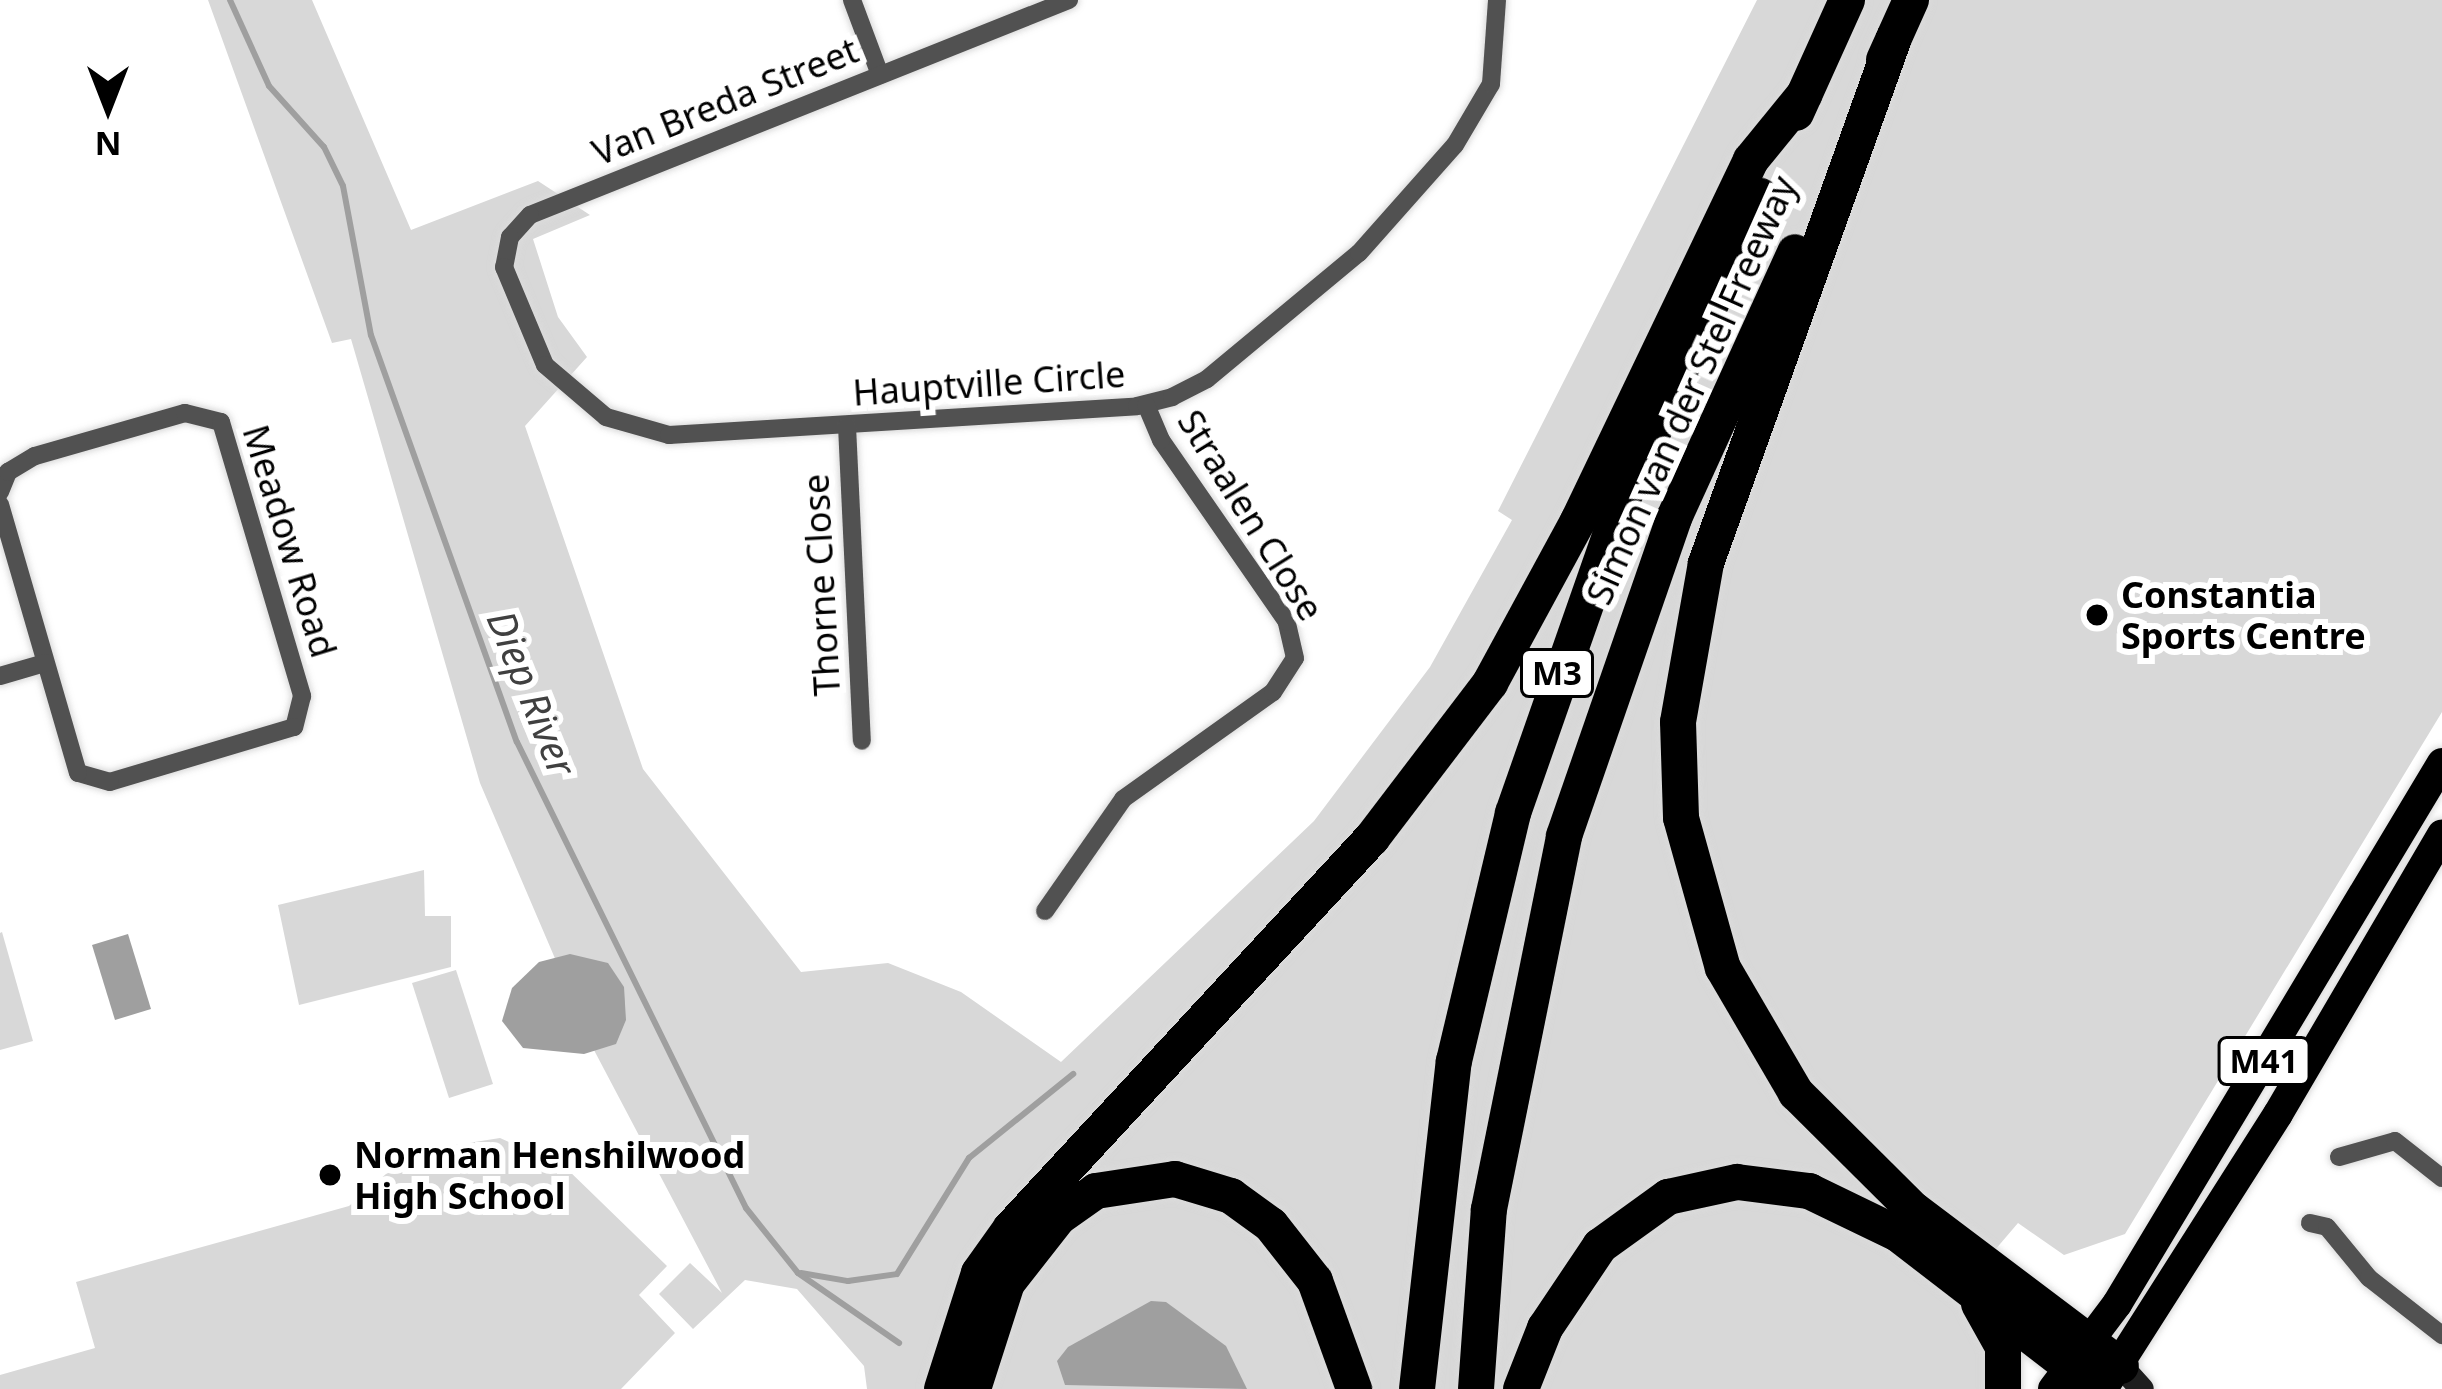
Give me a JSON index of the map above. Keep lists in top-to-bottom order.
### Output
{
  "streets": {
    "highway": ["Simon van der Stel Freeway", "M3"],
    "main road": ["M41"],
    "street": [
      "Van Breda Street",
      "Hauptville Circle",
      "Straalen Close",
      "Meadow Road",
      "Thorne Close"
    ]
  },
  "crossings": [
    ["Van Breda Street", "Hauptville Circle"],
    ["Hauptville Circle", "Straalen Close"],
    ["Hauptville Circle", "Thorne Close"]
  ],
  "water": ["Diep River"],
  "places": ["Constantia Sports Centre", "Norman Henshilwood High School"],
  "north": "bottom"
}
